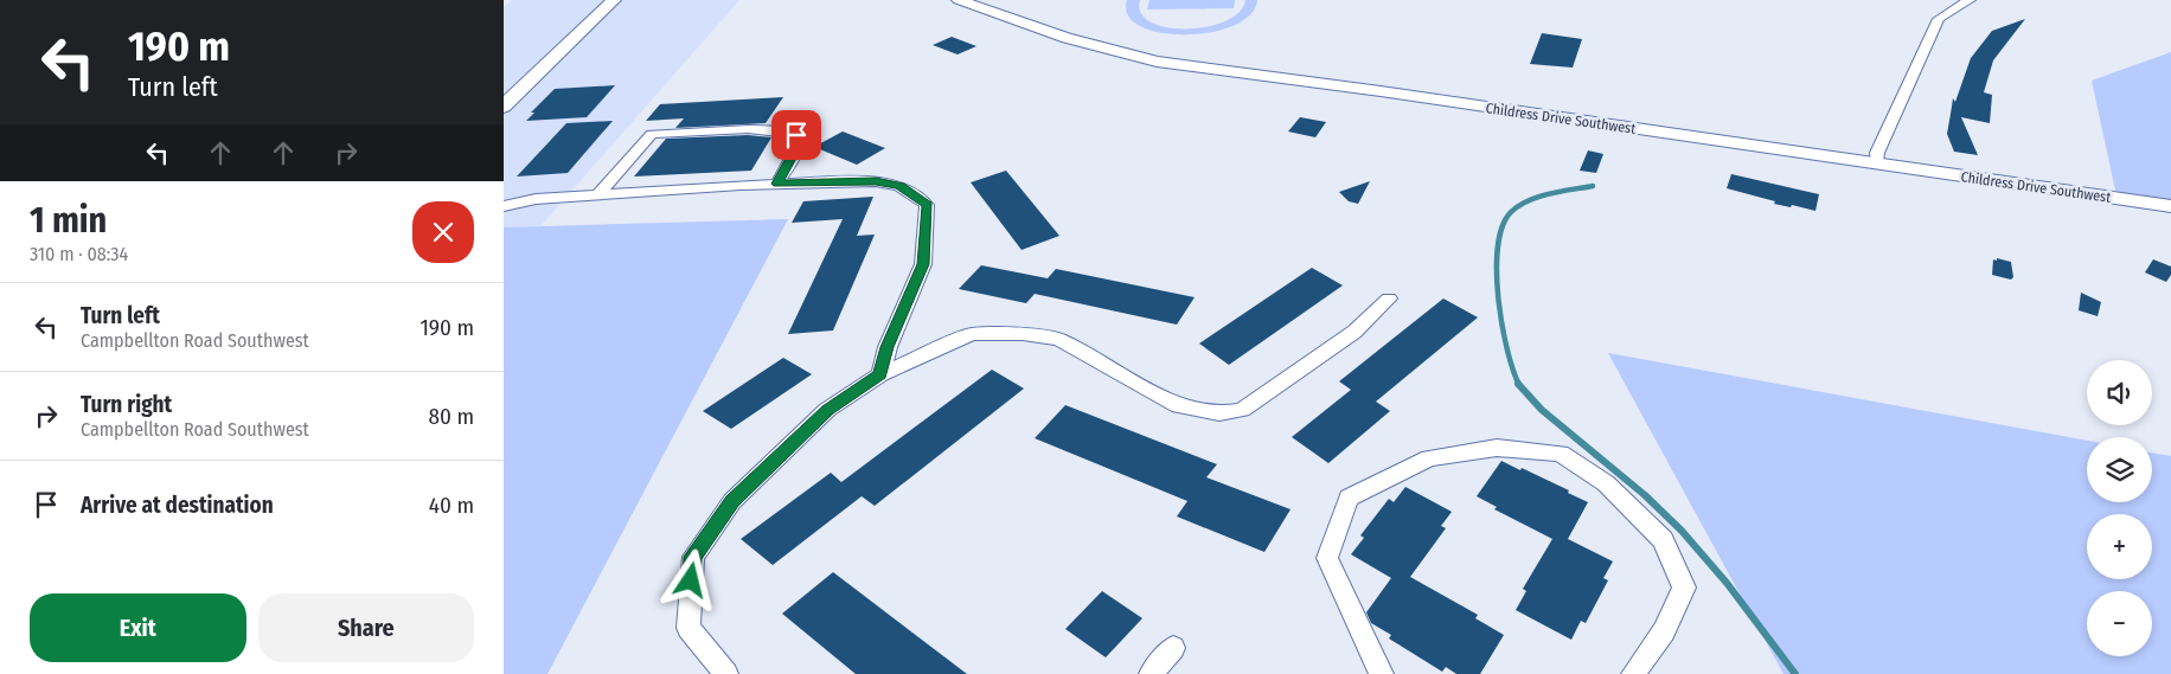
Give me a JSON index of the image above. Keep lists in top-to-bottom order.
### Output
{
  "streets": {
    "street": ["Childress Drive Southwest"]
  },
  "page": {
    "turn": ["190 m", "Turn left"],
    "heading": ["1 min", "310 m · 08:34"],
    "list": [
      {
        "name": "Turn left",
        "note": "Campbellton Road Southwest",
        "value": "190 m"
      },
      {
        "name": "Turn right",
        "note": "Campbellton Road Southwest",
        "value": "80 m"
      },
      {
        "name": "Arrive at destination",
        "value": "40 m"
      }
    ],
    "map_buttons": ["+", "−"],
    "buttons": ["Exit", "Share"]
  }
}
